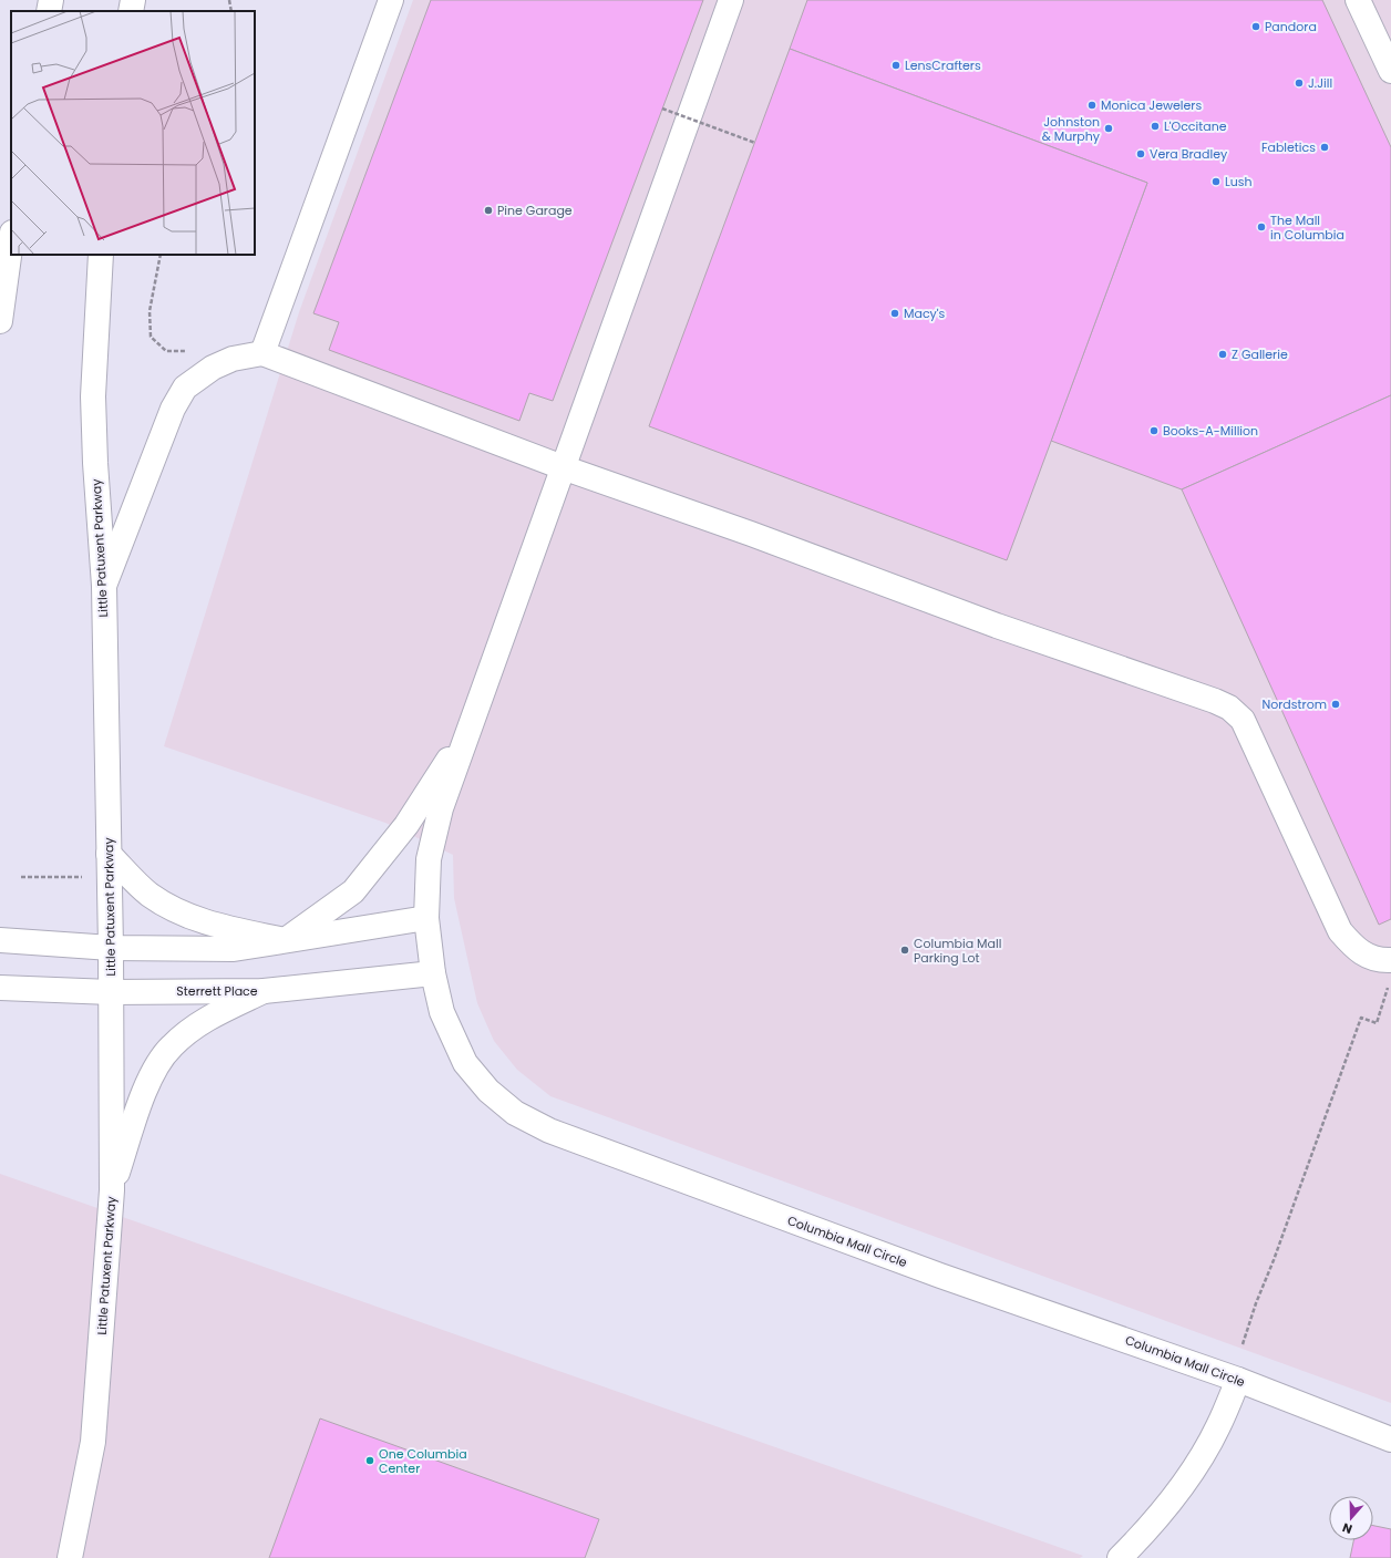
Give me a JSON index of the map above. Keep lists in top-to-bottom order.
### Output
{
  "streets": {
    "street": ["Little Patuxent Parkway", "Sterrett Place", "Columbia Mall Circle"]
  },
  "crossings": [
    ["Little Patuxent Parkway", "Sterrett Place"],
    ["Sterrett Place", "Columbia Mall Circle"]
  ],
  "places": [
    "Pandora",
    "LensCrafters",
    "J.Jill",
    "Monica Jewelers",
    "L'Occitane",
    "Johnston & Murphy",
    "Fabletics",
    "Vera Bradley",
    "Lush",
    "Pine Garage",
    "The Mall in Columbia",
    "Macy's",
    "Z Gallerie",
    "Books-A-Million",
    "Nordstrom",
    "Columbia Mall Parking Lot",
    "One Columbia Center"
  ],
  "north": "bottom"
}
